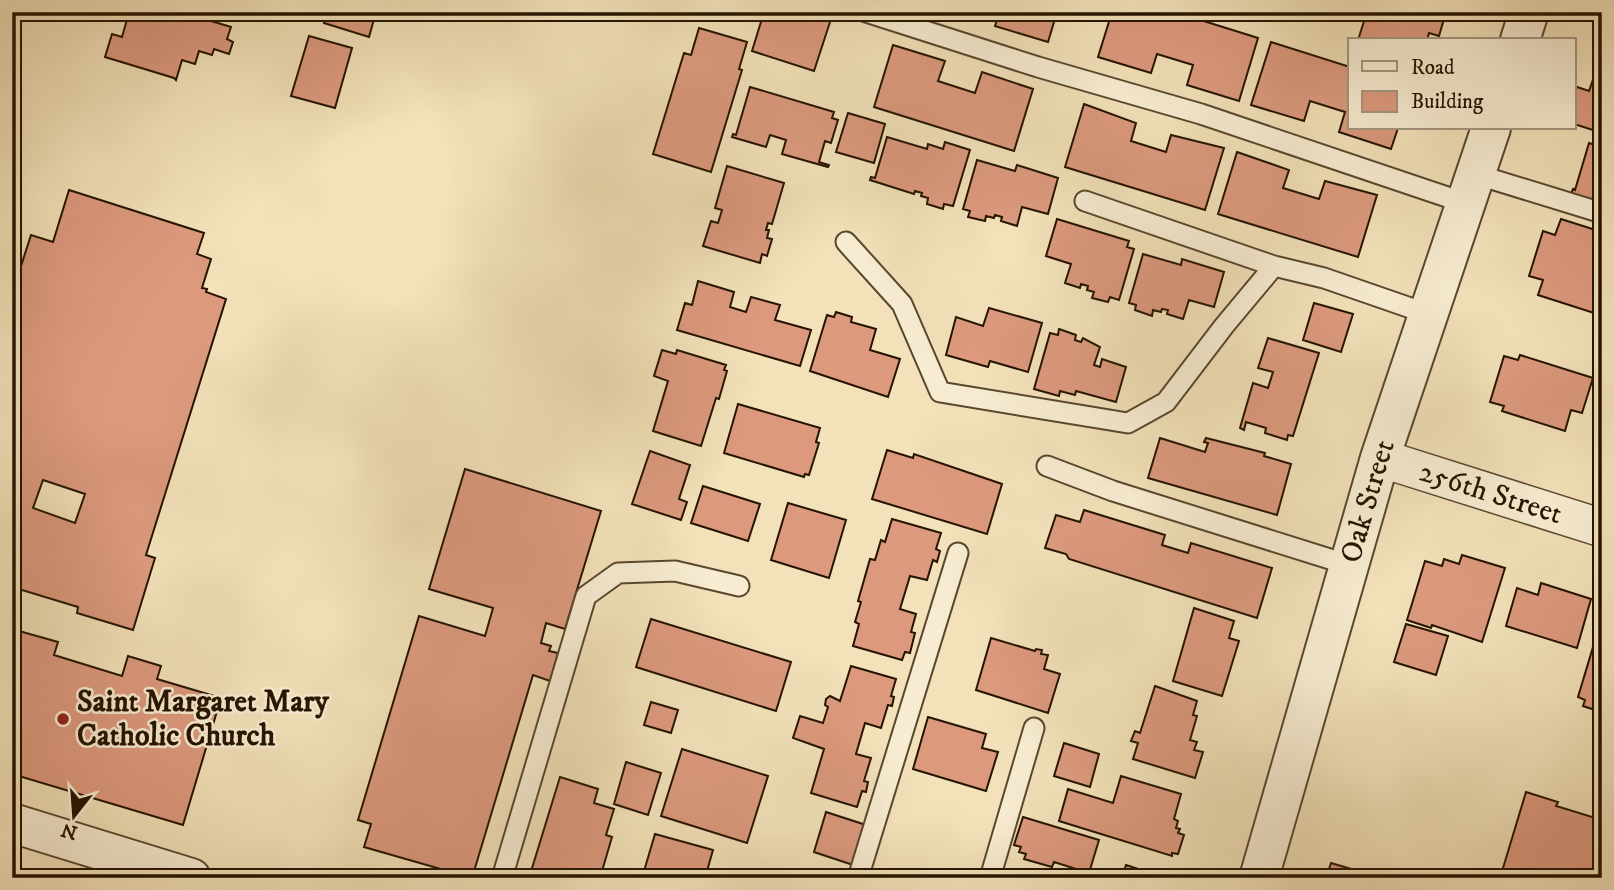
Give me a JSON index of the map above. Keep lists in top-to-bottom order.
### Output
{
  "streets": {
    "street": ["256th Street", "Oak Street"]
  },
  "crossings": [
    ["256th Street", "Oak Street"]
  ],
  "places": ["Saint Margaret Mary Catholic Church"],
  "legend": ["Road", "Building"],
  "north": "bottom"
}
